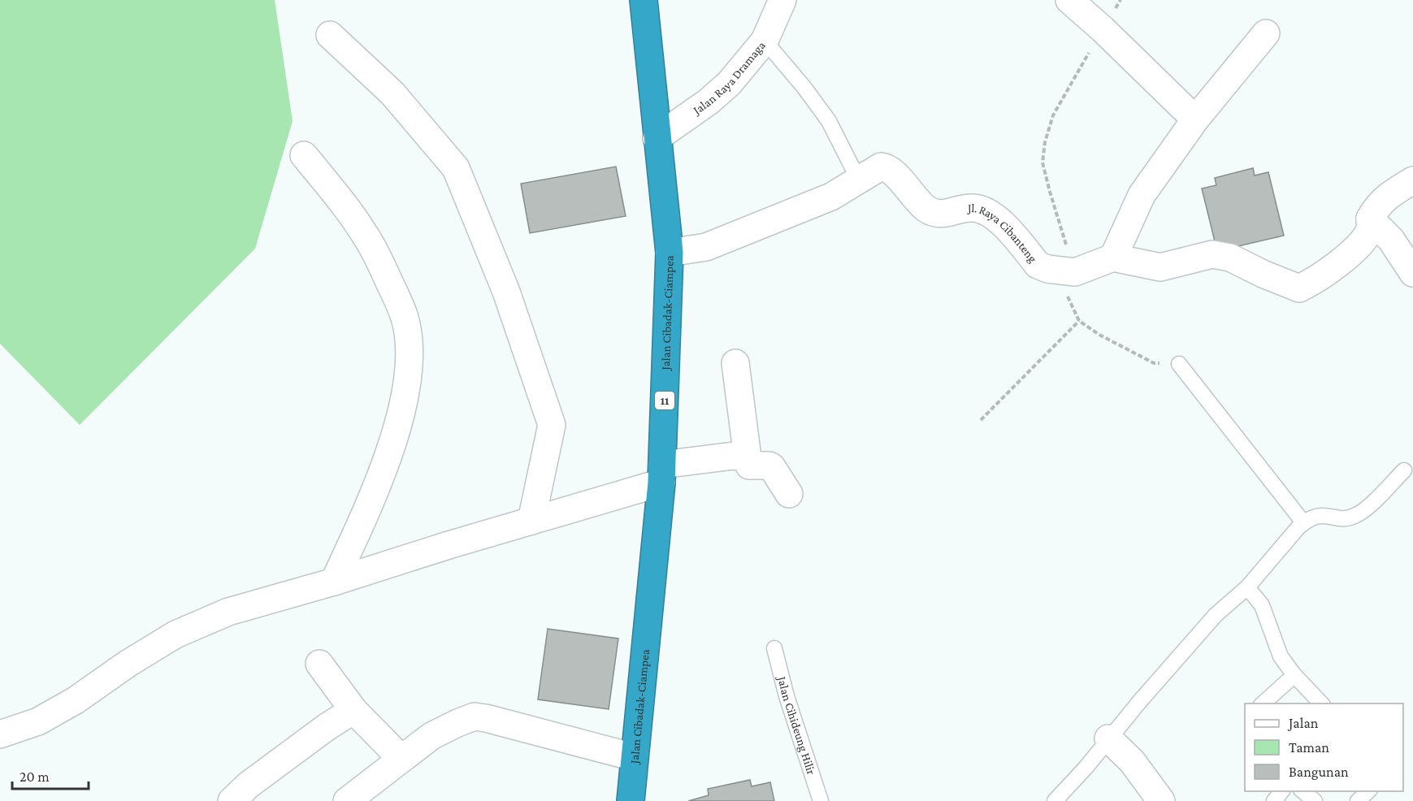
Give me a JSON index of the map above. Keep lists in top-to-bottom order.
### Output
{
  "streets": {
    "highway": ["Jalan Cibadak-Ciampea", "11"],
    "street": ["Jalan Raya Dramaga", "Jl. Raya Cibanteng"],
    "lane": ["Jalan Cihideung Hilir"]
  },
  "crossings": [
    ["Jalan Raya Dramaga", "Jalan Cibadak-Ciampea"],
    ["Jl. Raya Cibanteng", "Jalan Cibadak-Ciampea"]
  ],
  "legend": ["Jalan", "Taman", "Bangunan"],
  "scale_bar": "20 m"
}
